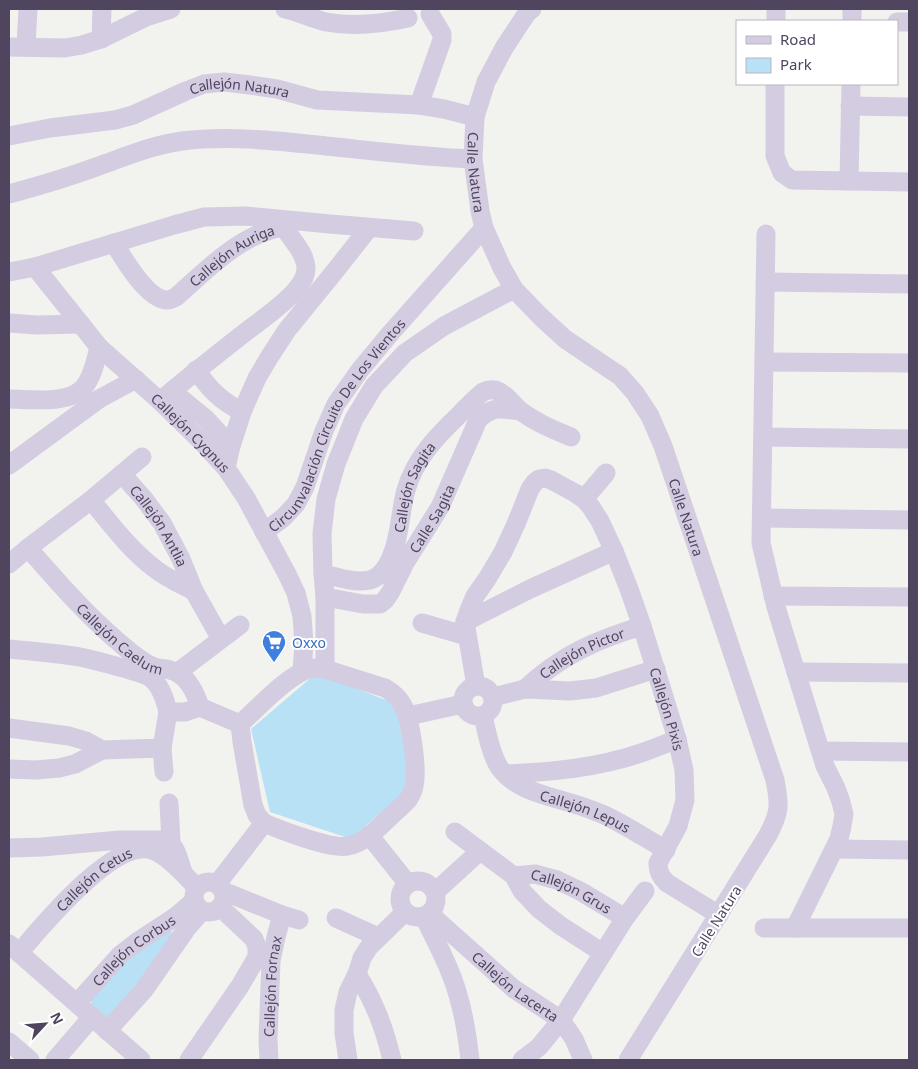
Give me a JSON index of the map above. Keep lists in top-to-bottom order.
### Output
{
  "streets": {
    "street": [
      "Callejón Natura",
      "Calle Natura",
      "Callejón Auriga",
      "Circunvalación Circuito De Los Vientos",
      "Callejón Cygnus",
      "Callejón Sagita",
      "Calle Sagita",
      "Callejón Antlia",
      "Callejón Caelum",
      "Callejón Pictor",
      "Callejón Pixis",
      "Callejón Lepus",
      "Callejón Cetus",
      "Callejón Grus",
      "Callejón Corbus",
      "Callejón Lacerta",
      "Callejón Fornax"
    ]
  },
  "crossings": [
    ["Callejón Natura", "Calle Natura"],
    ["Calle Natura", "Circunvalación Circuito De Los Vientos"],
    ["Callejón Auriga", "Callejón Cygnus"],
    ["Circunvalación Circuito De Los Vientos", "Callejón Cygnus"],
    ["Circunvalación Circuito De Los Vientos", "Callejón Sagita"],
    ["Circunvalación Circuito De Los Vientos", "Calle Sagita"],
    ["Circunvalación Circuito De Los Vientos", "Callejón Corbus"],
    ["Callejón Sagita", "Calle Sagita"],
    ["Callejón Antlia", "Callejón Caelum"],
    ["Callejón Pictor", "Callejón Pixis"],
    ["Callejón Pictor", "Callejón Lepus"],
    ["Callejón Pixis", "Callejón Lepus"],
    ["Callejón Pixis", "Callejón Grus"],
    ["Callejón Lepus", "Callejón Grus"],
    ["Callejón Cetus", "Callejón Corbus"],
    ["Callejón Cetus", "Callejón Fornax"],
    ["Callejón Grus", "Callejón Lacerta"],
    ["Callejón Corbus", "Callejón Fornax"]
  ],
  "places": {
    "supermarket": ["Oxxo"]
  },
  "legend": ["Road", "Park"],
  "north": "top right"
}
